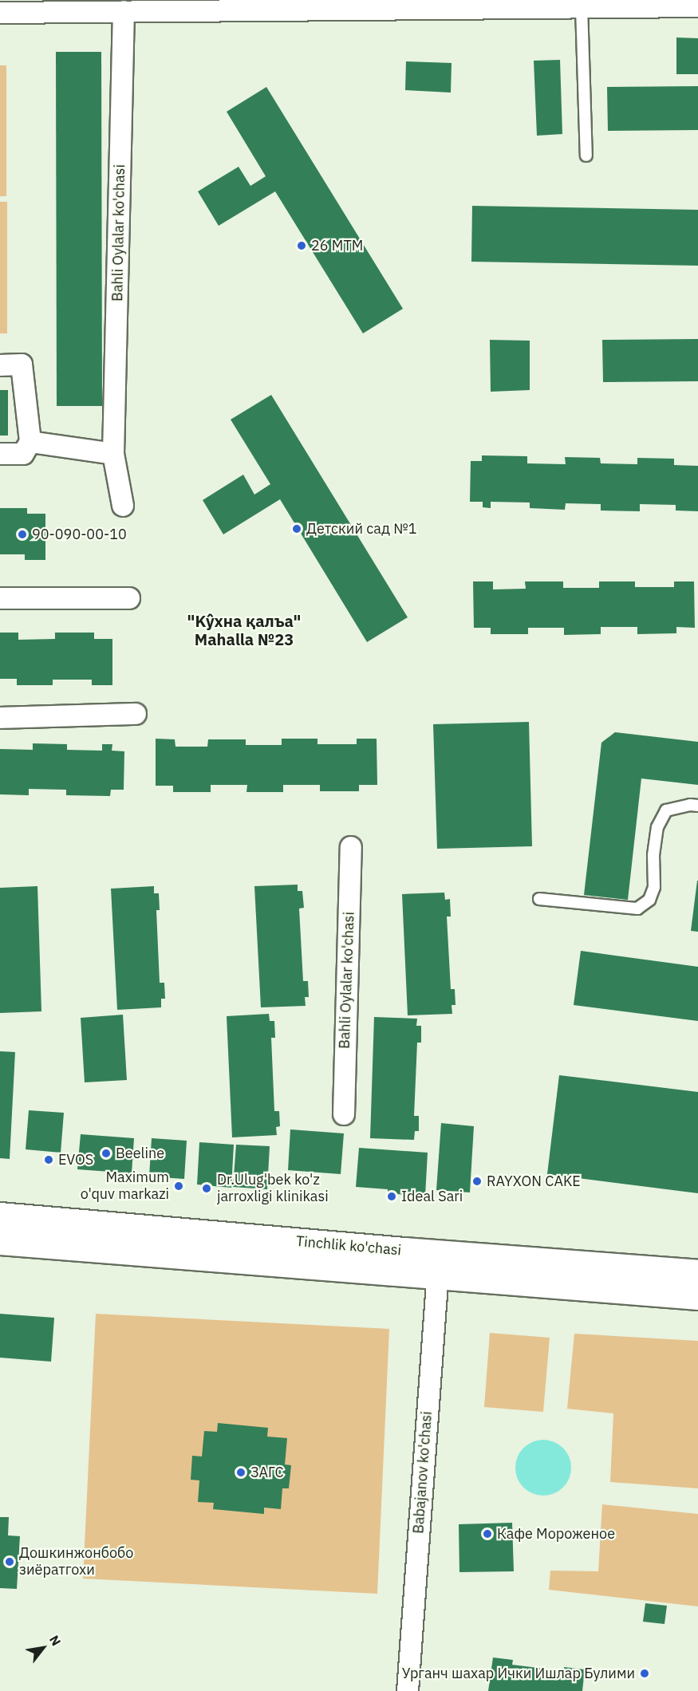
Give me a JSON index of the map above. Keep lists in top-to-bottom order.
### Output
{
  "streets": {
    "main road": ["Tinchlik ko'chasi"],
    "street": ["Bahli Oylalar ko'chasi", "Babajanov ko'chasi"]
  },
  "crossings": [
    ["Tinchlik ko'chasi", "Babajanov ko'chasi"]
  ],
  "districts": ["\"Kŷхна қалъа\" Mahalla №23"],
  "places": [
    "26 MTM",
    "Детский сад №1",
    "90-090-00-10",
    "Beeline",
    "EVOS",
    "RAYXON CAKE",
    "Maximum o'quv markazi",
    "Dr.Ulug'bek ko'z jarroxligi klinikasi",
    "Ideal Sari",
    "ЗАГС",
    "Кафе Мороженое",
    "Дошкинжонбобо зиёратгохи",
    "Урганч шахар Ички Ишлар Булими"
  ],
  "north": "top right"
}
